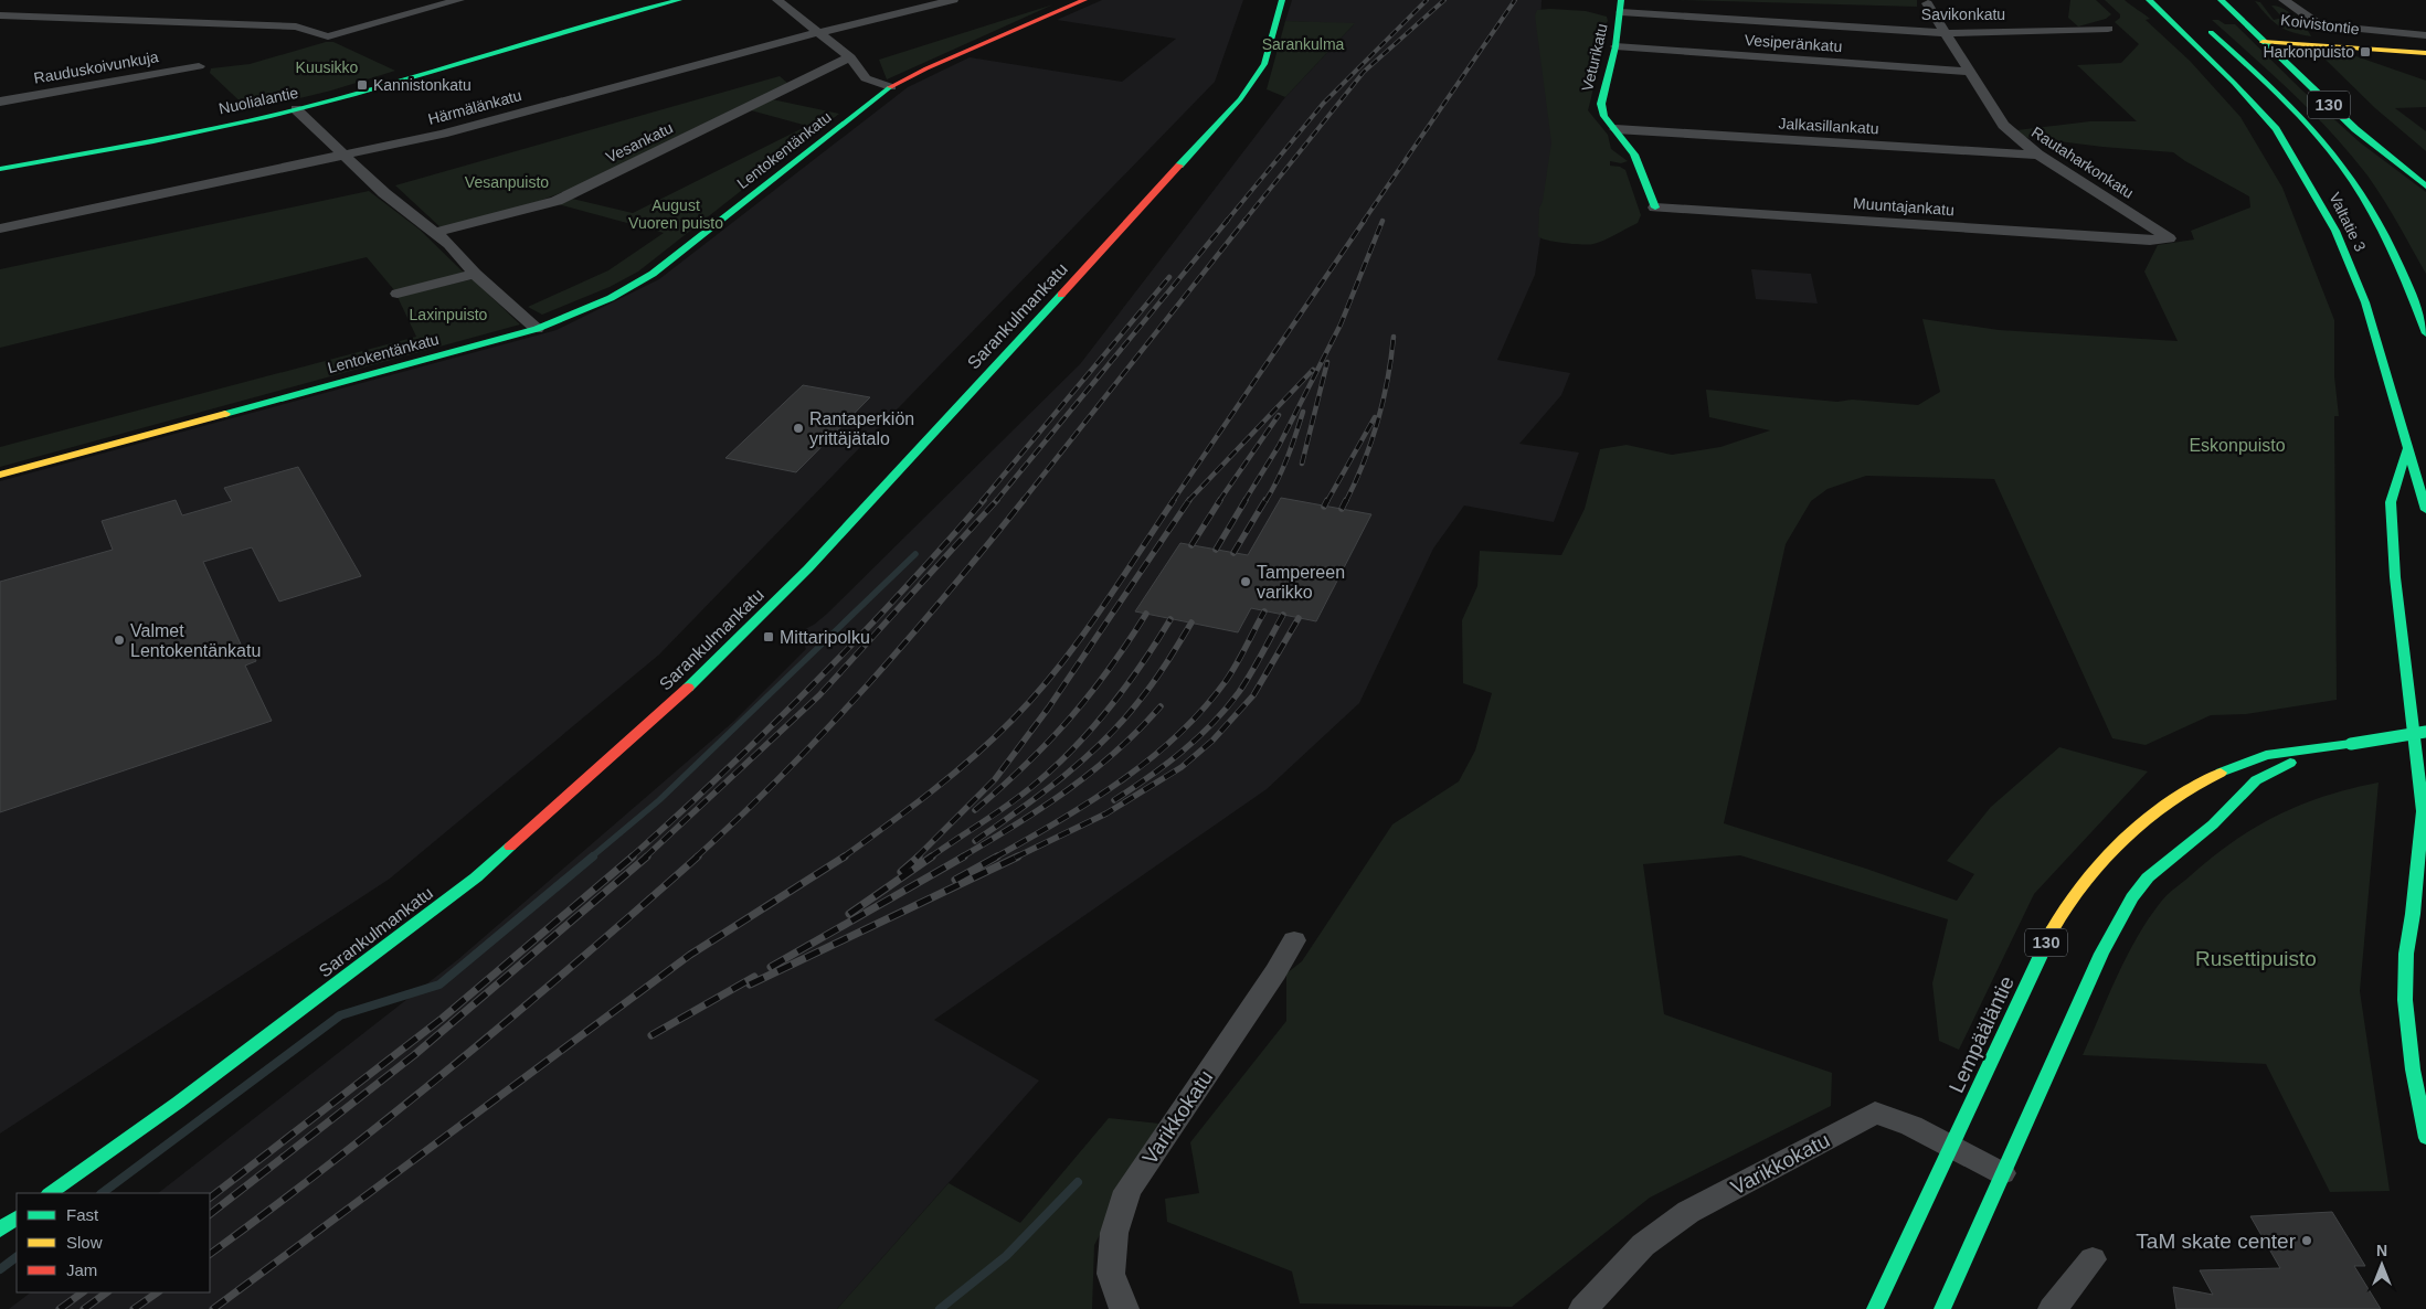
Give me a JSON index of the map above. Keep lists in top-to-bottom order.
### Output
{
  "streets": {
    "main road": [
      "Koivistontie",
      "Veturikatu",
      "Nuolialantie",
      "130",
      "Lentokentänkatu",
      "Valtatie 3",
      "Sarankulmankatu",
      "Lempääläntie"
    ],
    "street": [
      "Savikonkatu",
      "Vesiperänkatu",
      "Rauduskoivunkuja",
      "Härmälänkatu",
      "Jalkasillankatu",
      "Vesankatu",
      "Rautaharkonkatu",
      "Muuntajankatu",
      "Varikkokatu"
    ]
  },
  "crossings": [
    ["Savikonkatu", "Veturikatu"],
    ["Savikonkatu", "Rautaharkonkatu"],
    ["Koivistontie", "130"],
    ["Vesiperänkatu", "Veturikatu"],
    ["Vesiperänkatu", "Rautaharkonkatu"],
    ["Veturikatu", "Jalkasillankatu"],
    ["Veturikatu", "Muuntajankatu"],
    ["Jalkasillankatu", "Rautaharkonkatu"],
    ["Rautaharkonkatu", "Muuntajankatu"],
    ["Lempääläntie", "Varikkokatu"]
  ],
  "parks": [
    "Sarankulma",
    "Kuusikko",
    "Vesanpuisto",
    "August Vuoren puisto",
    "Laxinpuisto",
    "Eskonpuisto",
    "Rusettipuisto"
  ],
  "places": {
    "transit": ["Harkonpuisto", "Kannistonkatu", "Mittaripolku"],
    "other": [
      "Rantaperkiön yrittäjätalo",
      "Tampereen varikko",
      "Valmet Lentokentänkatu",
      "TaM skate center"
    ]
  },
  "legend": ["Fast", "Slow", "Jam"],
  "north": "top"
}
